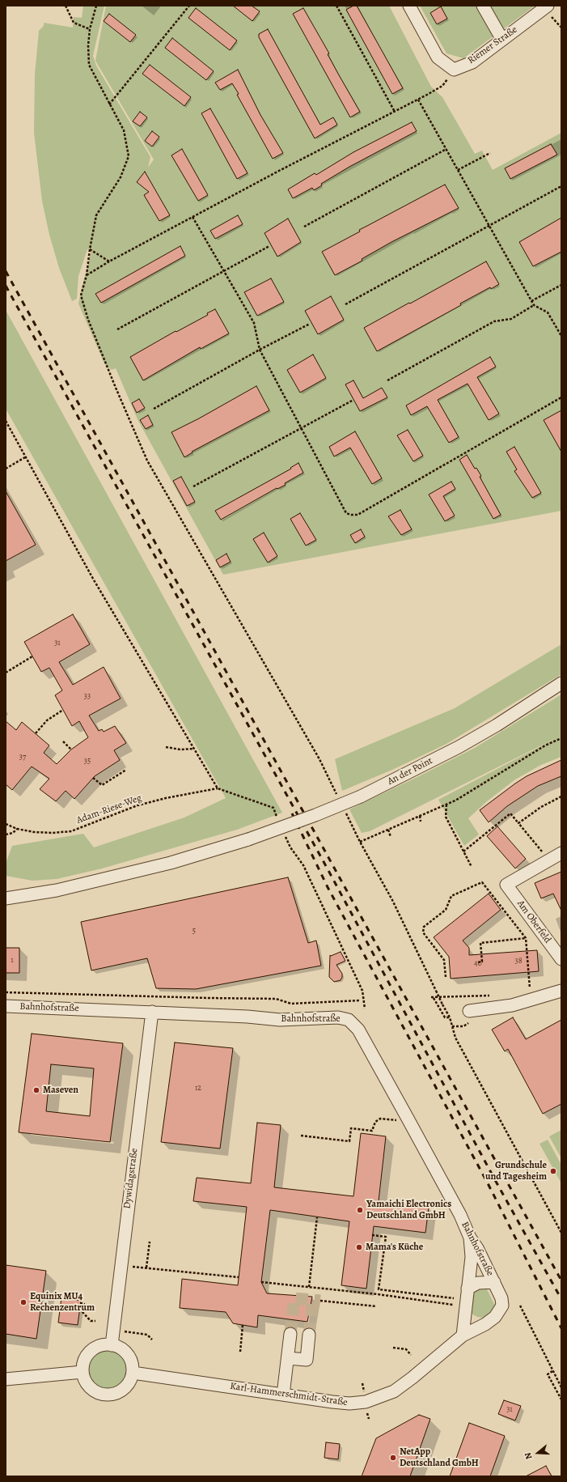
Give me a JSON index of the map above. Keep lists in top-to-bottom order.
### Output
{
  "streets": {
    "street": [
      "Riemer Straße",
      "An der Point",
      "Am Oberfeld",
      "Bahnhofstraße",
      "Dywidagstraße",
      "Karl-Hammerschmidt-Straße"
    ],
    "path": ["Adam-Riese-Weg"]
  },
  "crossings": [
    ["Bahnhofstraße", "Dywidagstraße"],
    ["Bahnhofstraße", "Karl-Hammerschmidt-Straße"],
    ["Dywidagstraße", "Karl-Hammerschmidt-Straße"]
  ],
  "places": [
    "Maseven",
    "Grundschule und Tagesheim",
    "Yamaichi Electronics Deutschland GmbH",
    "Mama's Küche",
    "Equinix MU4 Rechenzentrum",
    "NetApp Deutschland GmbH"
  ],
  "house_numbers": [
    "31",
    "33",
    "37",
    "35",
    "5",
    "1",
    "38",
    "40",
    "12",
    "31"
  ],
  "north": "left"
}
